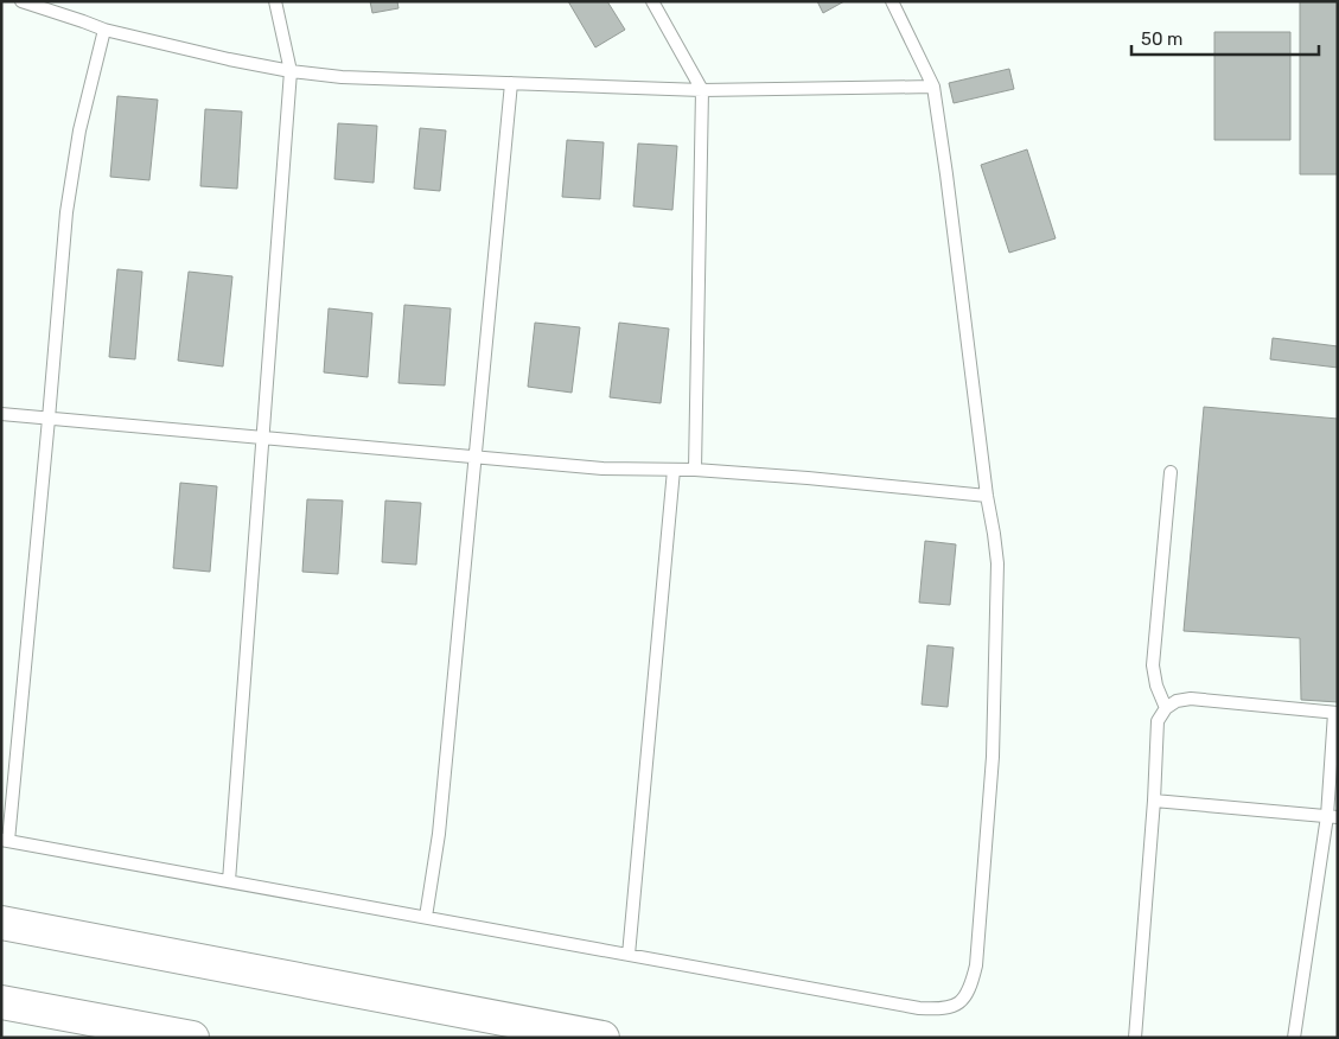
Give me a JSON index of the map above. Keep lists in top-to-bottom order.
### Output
{
  "scale_bar": "50 m"
}
